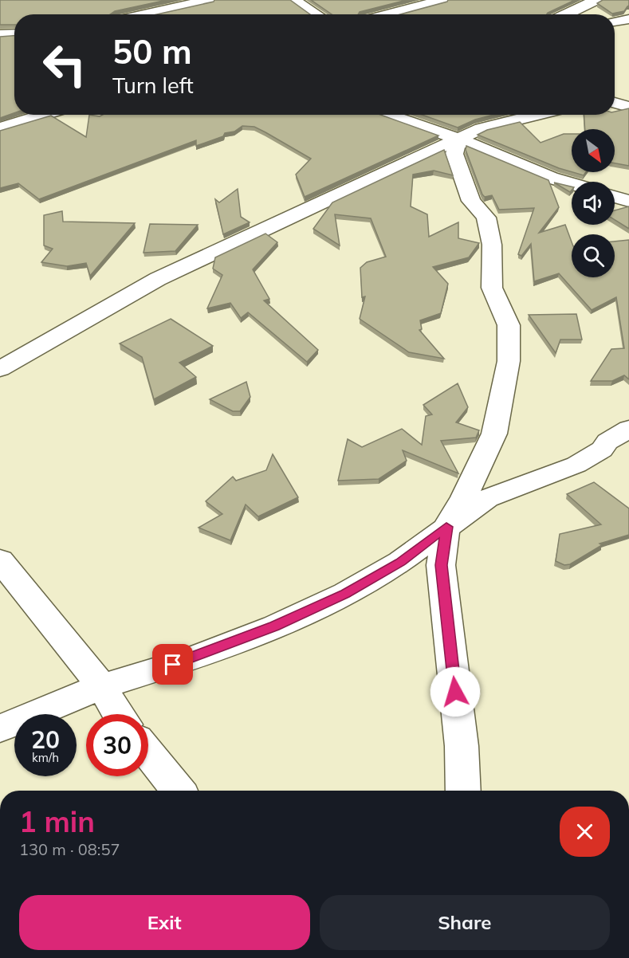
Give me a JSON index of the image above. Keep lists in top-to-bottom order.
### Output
{
  "north": "bottom right",
  "page": {
    "turn": ["50 m", "Turn left"],
    "speed": "20 km/h",
    "limit": "30",
    "heading": ["1 min", "130 m · 08:57"],
    "buttons": ["Exit", "Share"]
  }
}
